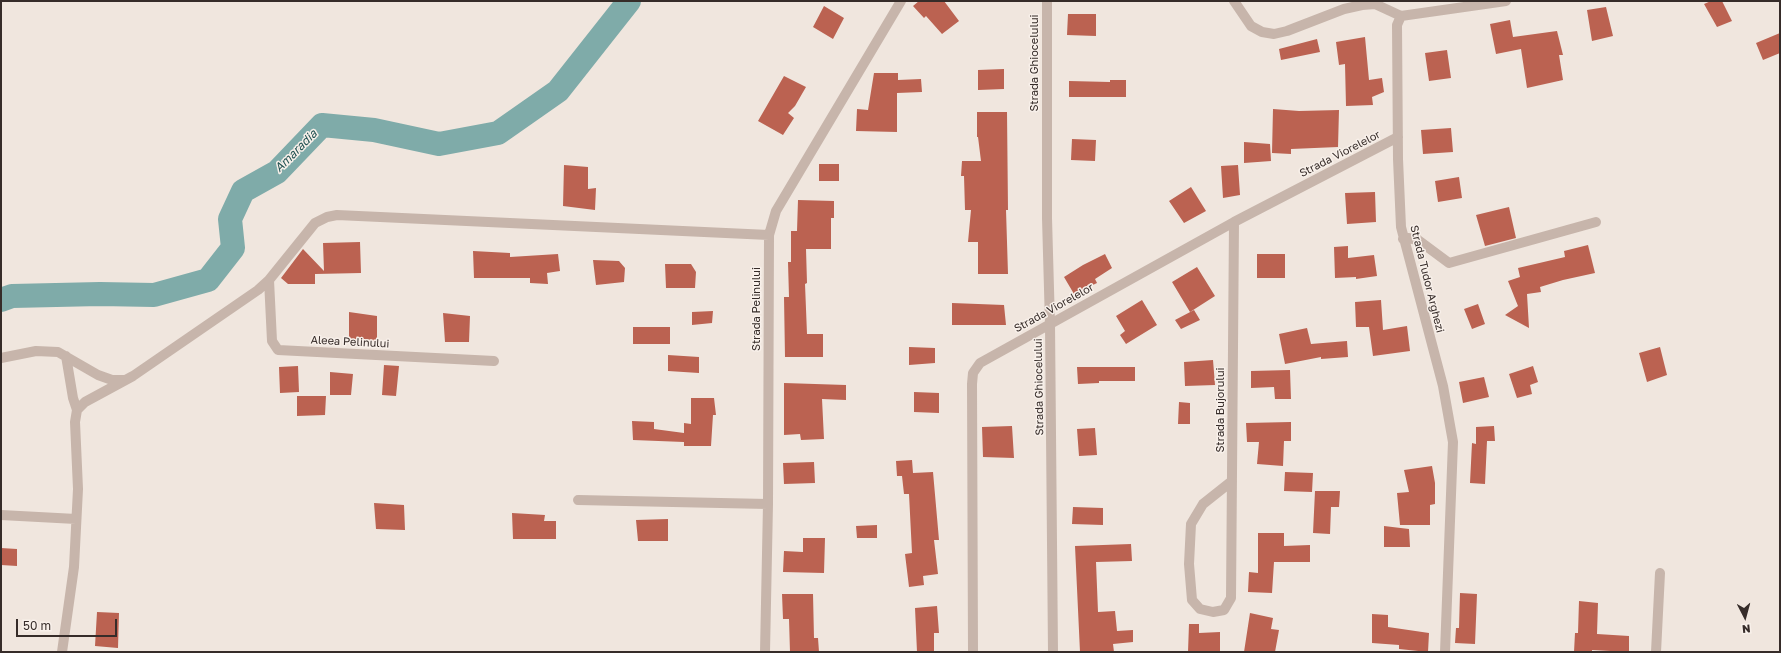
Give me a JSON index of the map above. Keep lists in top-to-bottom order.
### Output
{
  "streets": {
    "street": [
      "Strada Ghiocelului",
      "Strada Viorelelor",
      "Strada Tudor Arghezi",
      "Strada Pelinului",
      "Aleea Pelinului",
      "Strada Bujorului"
    ]
  },
  "crossings": [
    ["Strada Ghiocelului", "Strada Viorelelor"],
    ["Strada Viorelelor", "Strada Tudor Arghezi"],
    ["Strada Viorelelor", "Strada Bujorului"]
  ],
  "water": ["Amaradia"],
  "scale_bar": "50 m",
  "north": "bottom"
}
